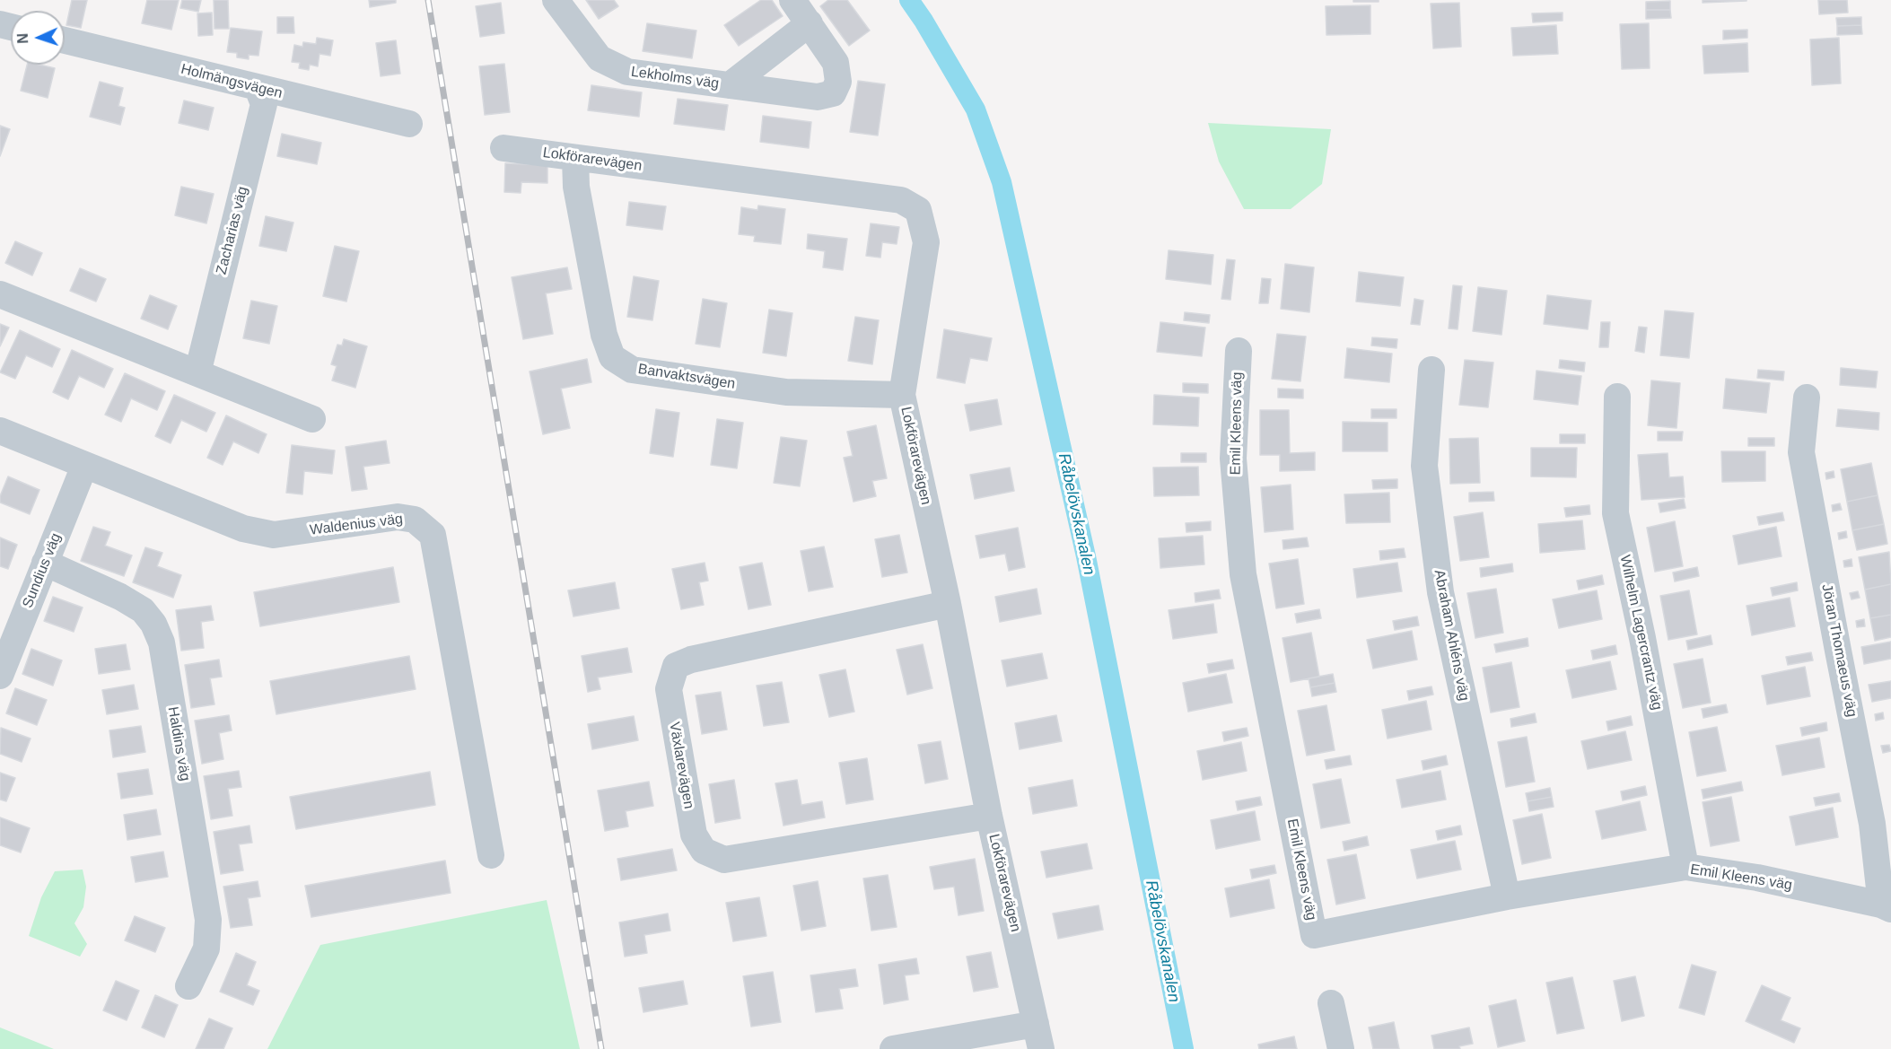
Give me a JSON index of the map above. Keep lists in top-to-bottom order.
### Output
{
  "streets": {
    "street": [
      "Lekholms väg",
      "Holmängsvägen",
      "Lokförarevägen",
      "Zacharias väg",
      "Banvaktsvägen",
      "Emil Kleens väg",
      "Waldenius väg",
      "Sundius väg",
      "Wilhelm Lagercrantz väg",
      "Abraham Ahléns väg",
      "Jöran Thomaeus väg",
      "Haldins väg",
      "Växlarevägen"
    ]
  },
  "crossings": [
    ["Holmängsvägen", "Zacharias väg"],
    ["Lokförarevägen", "Banvaktsvägen"],
    ["Lokförarevägen", "Växlarevägen"],
    ["Emil Kleens väg", "Wilhelm Lagercrantz väg"],
    ["Emil Kleens väg", "Abraham Ahléns väg"],
    ["Emil Kleens väg", "Jöran Thomaeus väg"],
    ["Waldenius väg", "Sundius väg"],
    ["Sundius väg", "Haldins väg"]
  ],
  "water": ["Råbelövskanalen"],
  "north": "left"
}
